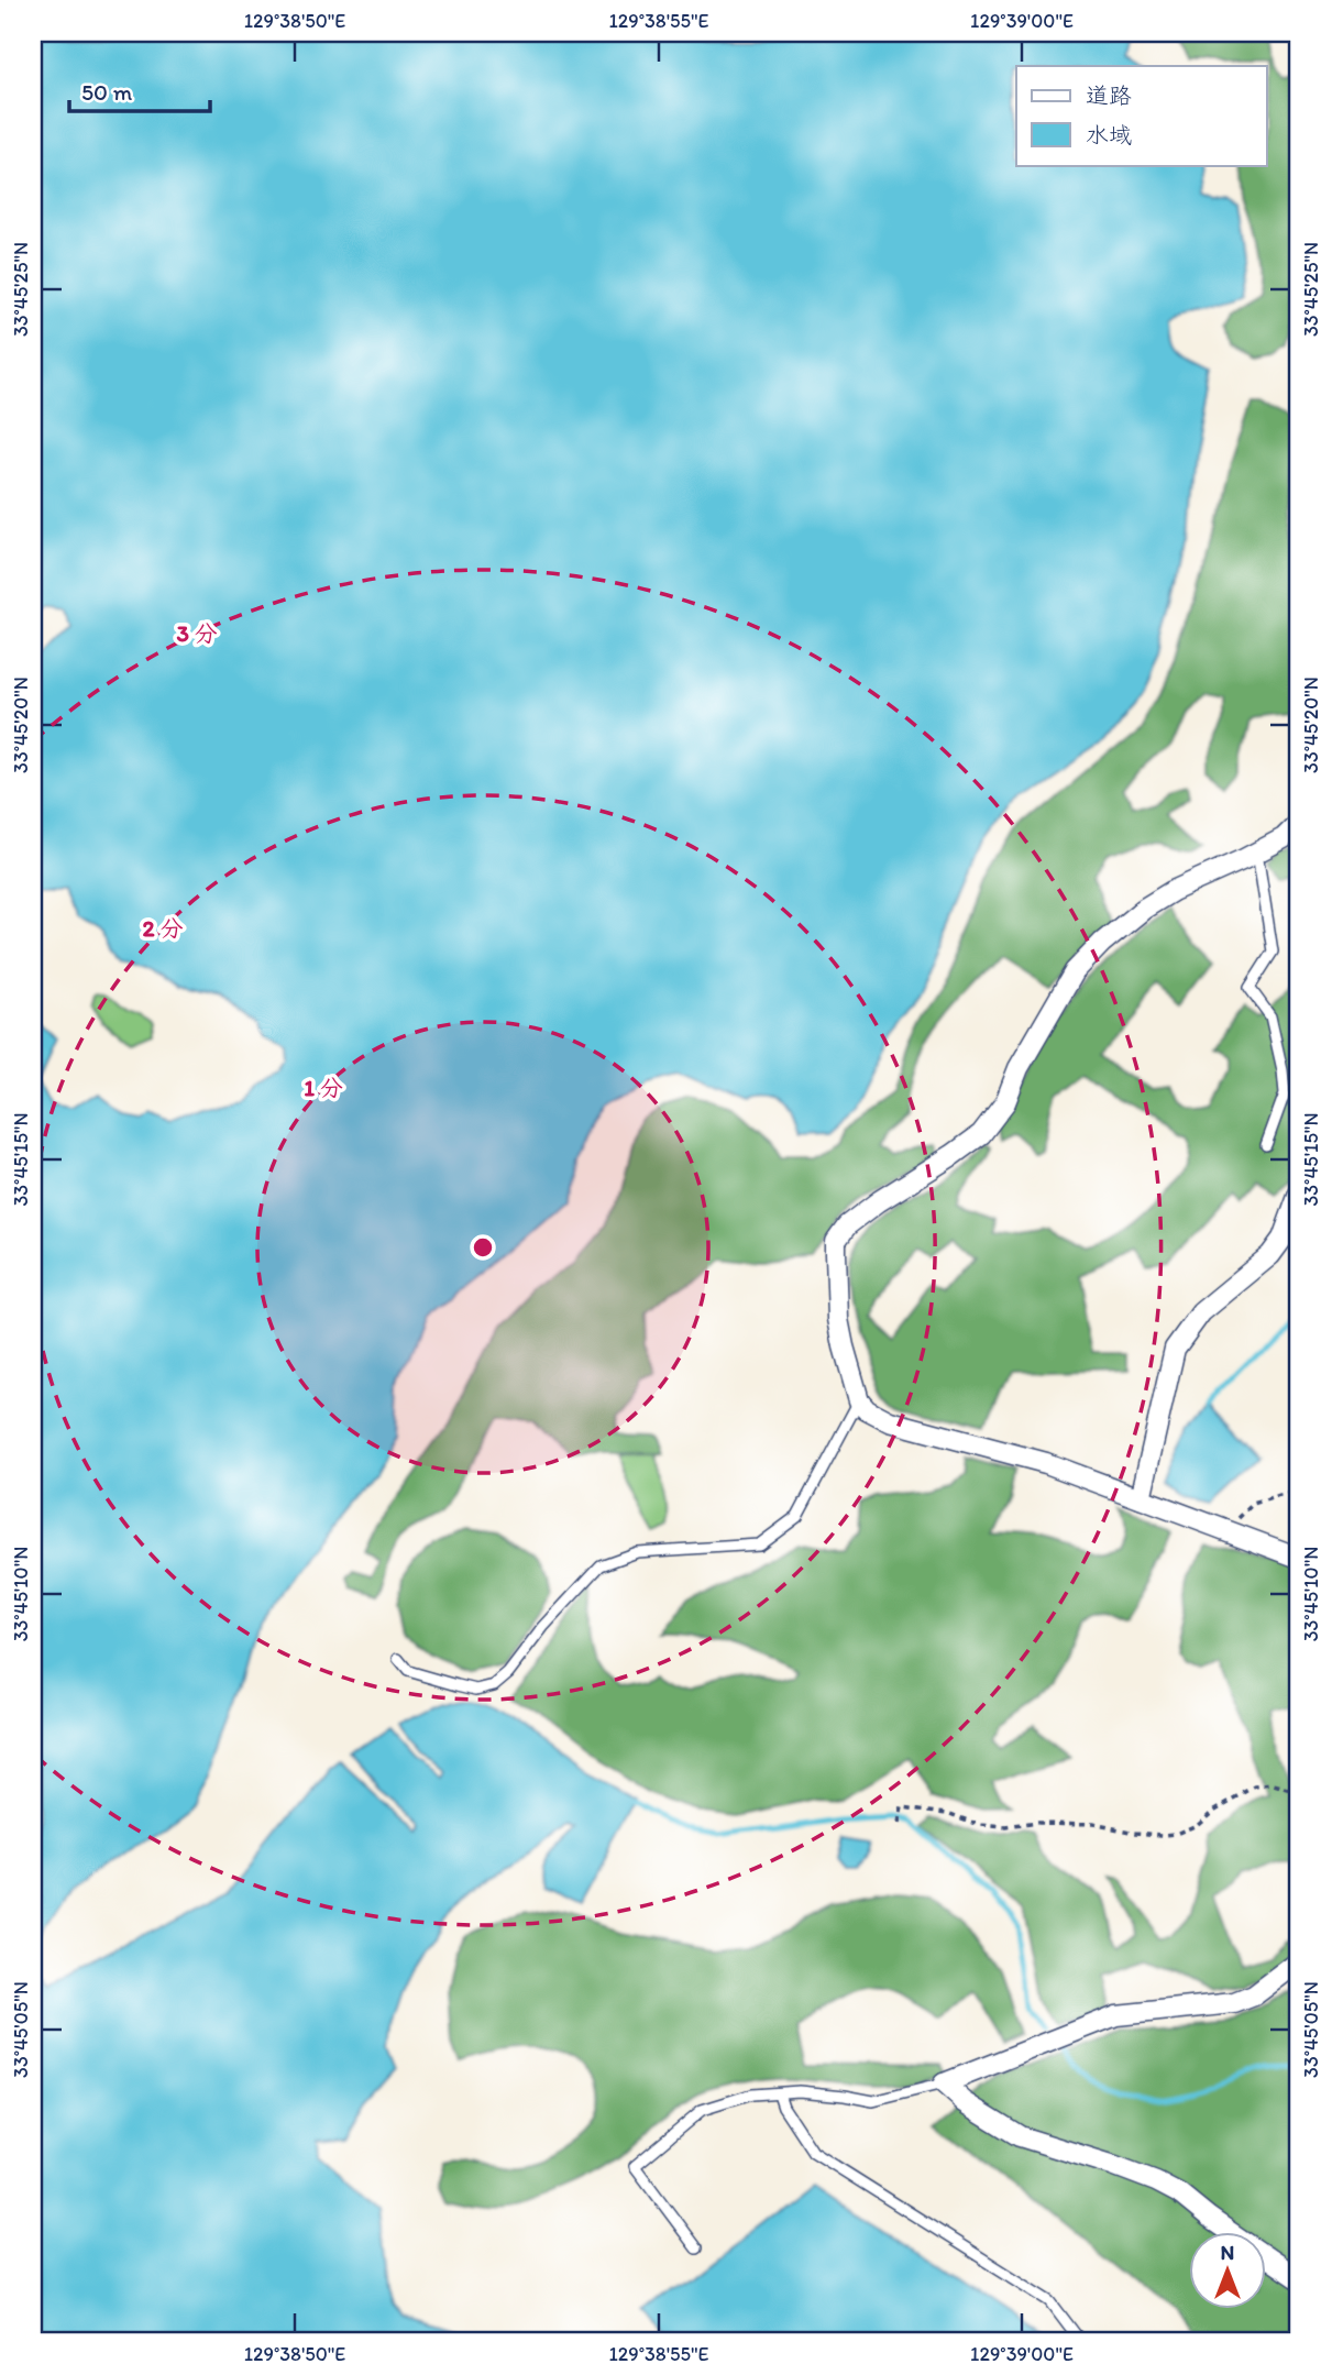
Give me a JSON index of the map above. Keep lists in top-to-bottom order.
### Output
{
  "legend": ["道路", "水域"],
  "scale_bar": "50 m",
  "north": "top",
  "coordinates": [
    "129°38'50\"E",
    "129°38'55\"E",
    "129°39'00\"E",
    "33°45'25\"N",
    "33°45'20\"N",
    "33°45'15\"N",
    "33°45'10\"N",
    "33°45'05\"N"
  ],
  "rings": ["3 分", "2 分", "1 分"]
}
